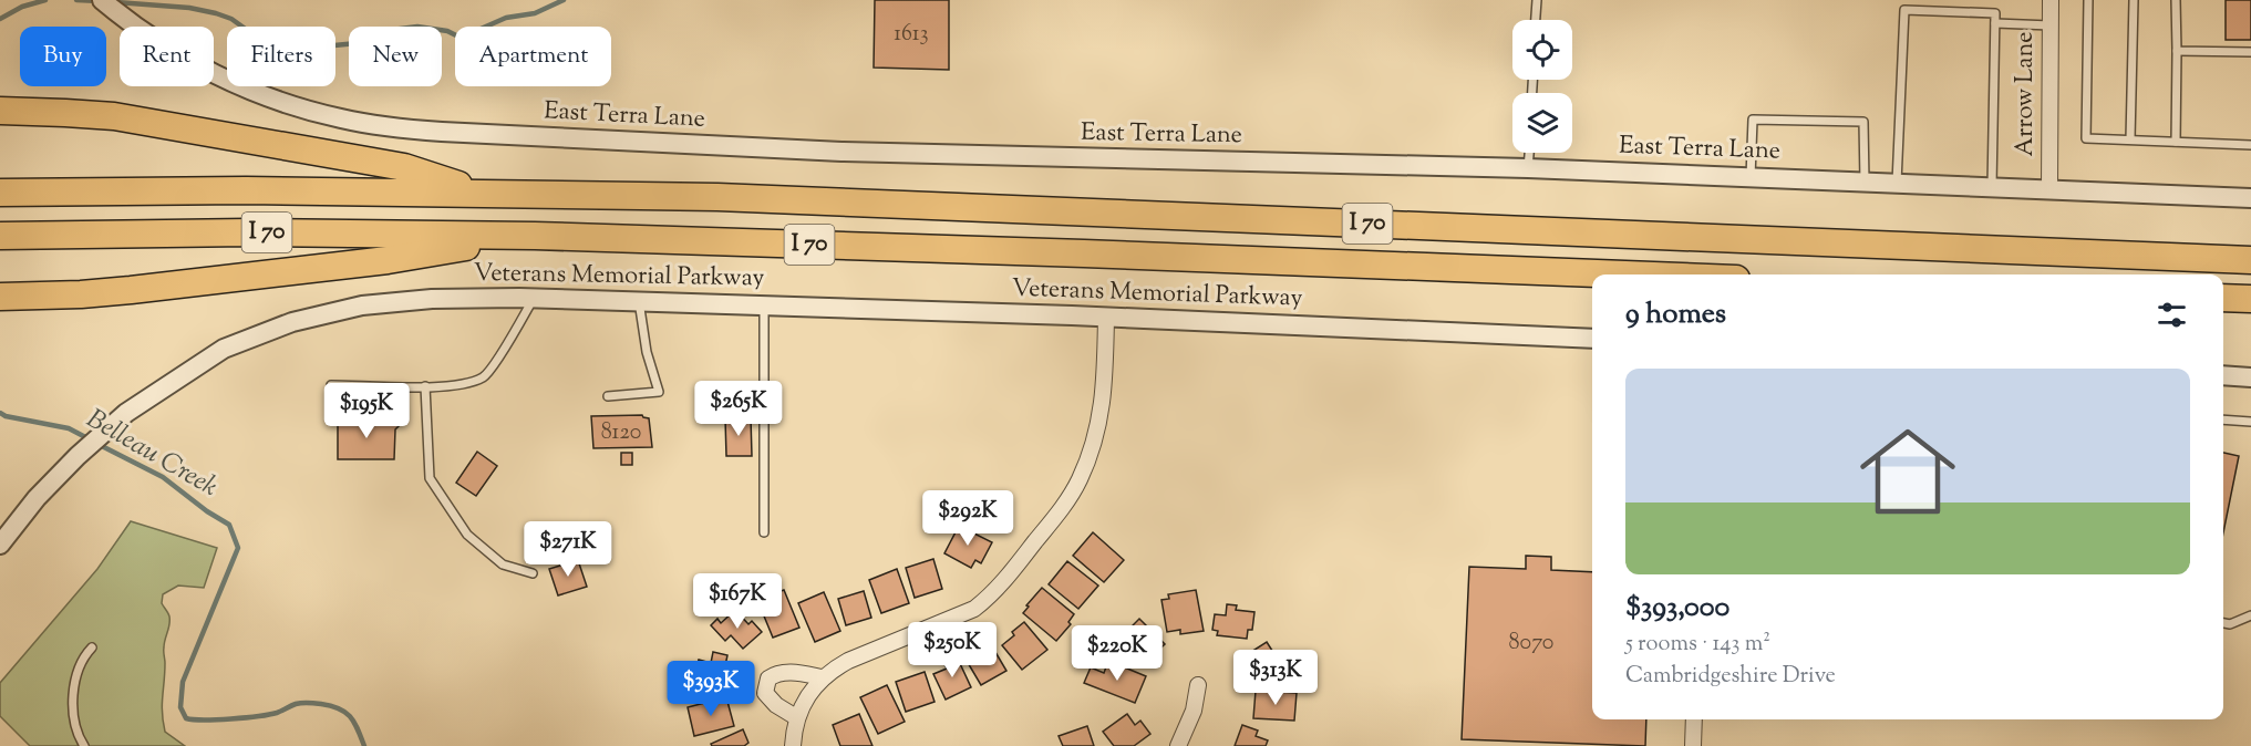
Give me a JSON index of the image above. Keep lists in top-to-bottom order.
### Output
{
  "streets": {
    "highway": ["I 70"],
    "street": ["Arrow Lane", "East Terra Lane", "Veterans Memorial Parkway"]
  },
  "crossings": [
    ["Arrow Lane", "East Terra Lane"]
  ],
  "water": ["Belleau Creek"],
  "house_numbers": ["1613", "8120", "8070"],
  "page": {
    "chip": [
      "Buy",
      "Rent",
      "Filters",
      "New",
      "Apartment"
    ],
    "heading": "9 homes",
    "list": [
      {
        "name": "$393,000",
        "note": "5 rooms · 143 m² · Cambridgeshire Drive"
      }
    ],
    "price": [
      "$265K",
      "$195K",
      "$292K",
      "$271K",
      "$167K",
      "$250K",
      "$220K",
      "$313K",
      "$393K"
    ]
  }
}
